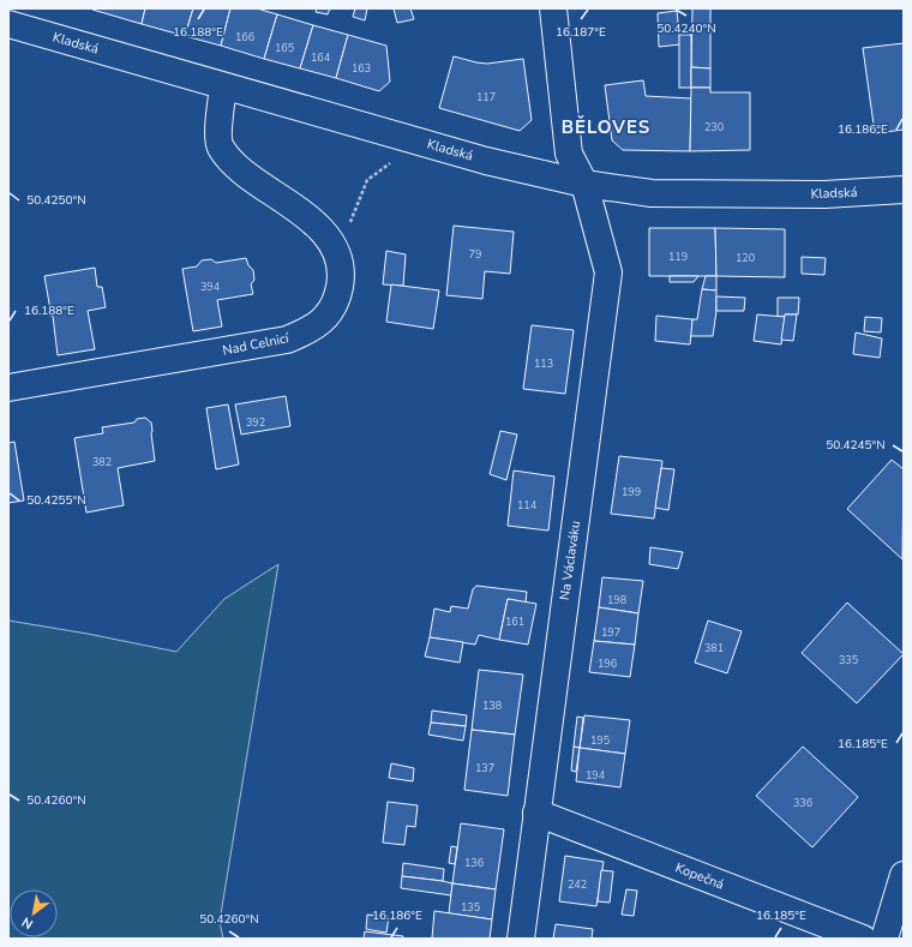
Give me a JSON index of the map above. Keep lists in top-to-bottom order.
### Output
{
  "streets": {
    "street": [
      "Kladská",
      "Nad Celnicí",
      "Na Václaváku",
      "Kopečná"
    ]
  },
  "crossings": [
    ["Kladská", "Nad Celnicí"],
    ["Kladská", "Na Václaváku"],
    ["Na Václaváku", "Kopečná"]
  ],
  "districts": ["BĚLOVES"],
  "house_numbers": [
    "166",
    "165",
    "164",
    "163",
    "117",
    "230",
    "79",
    "119",
    "120",
    "394",
    "113",
    "392",
    "382",
    "199",
    "114",
    "198",
    "161",
    "197",
    "381",
    "335",
    "196",
    "138",
    "195",
    "137",
    "194",
    "336",
    "136",
    "242",
    "135"
  ],
  "north": "bottom left",
  "coordinates": [
    "50.4240°N",
    "16.188°E",
    "16.187°E",
    "16.186°E",
    "50.4250°N",
    "50.4245°N",
    "50.4255°N",
    "16.185°E",
    "50.4260°N"
  ]
}
